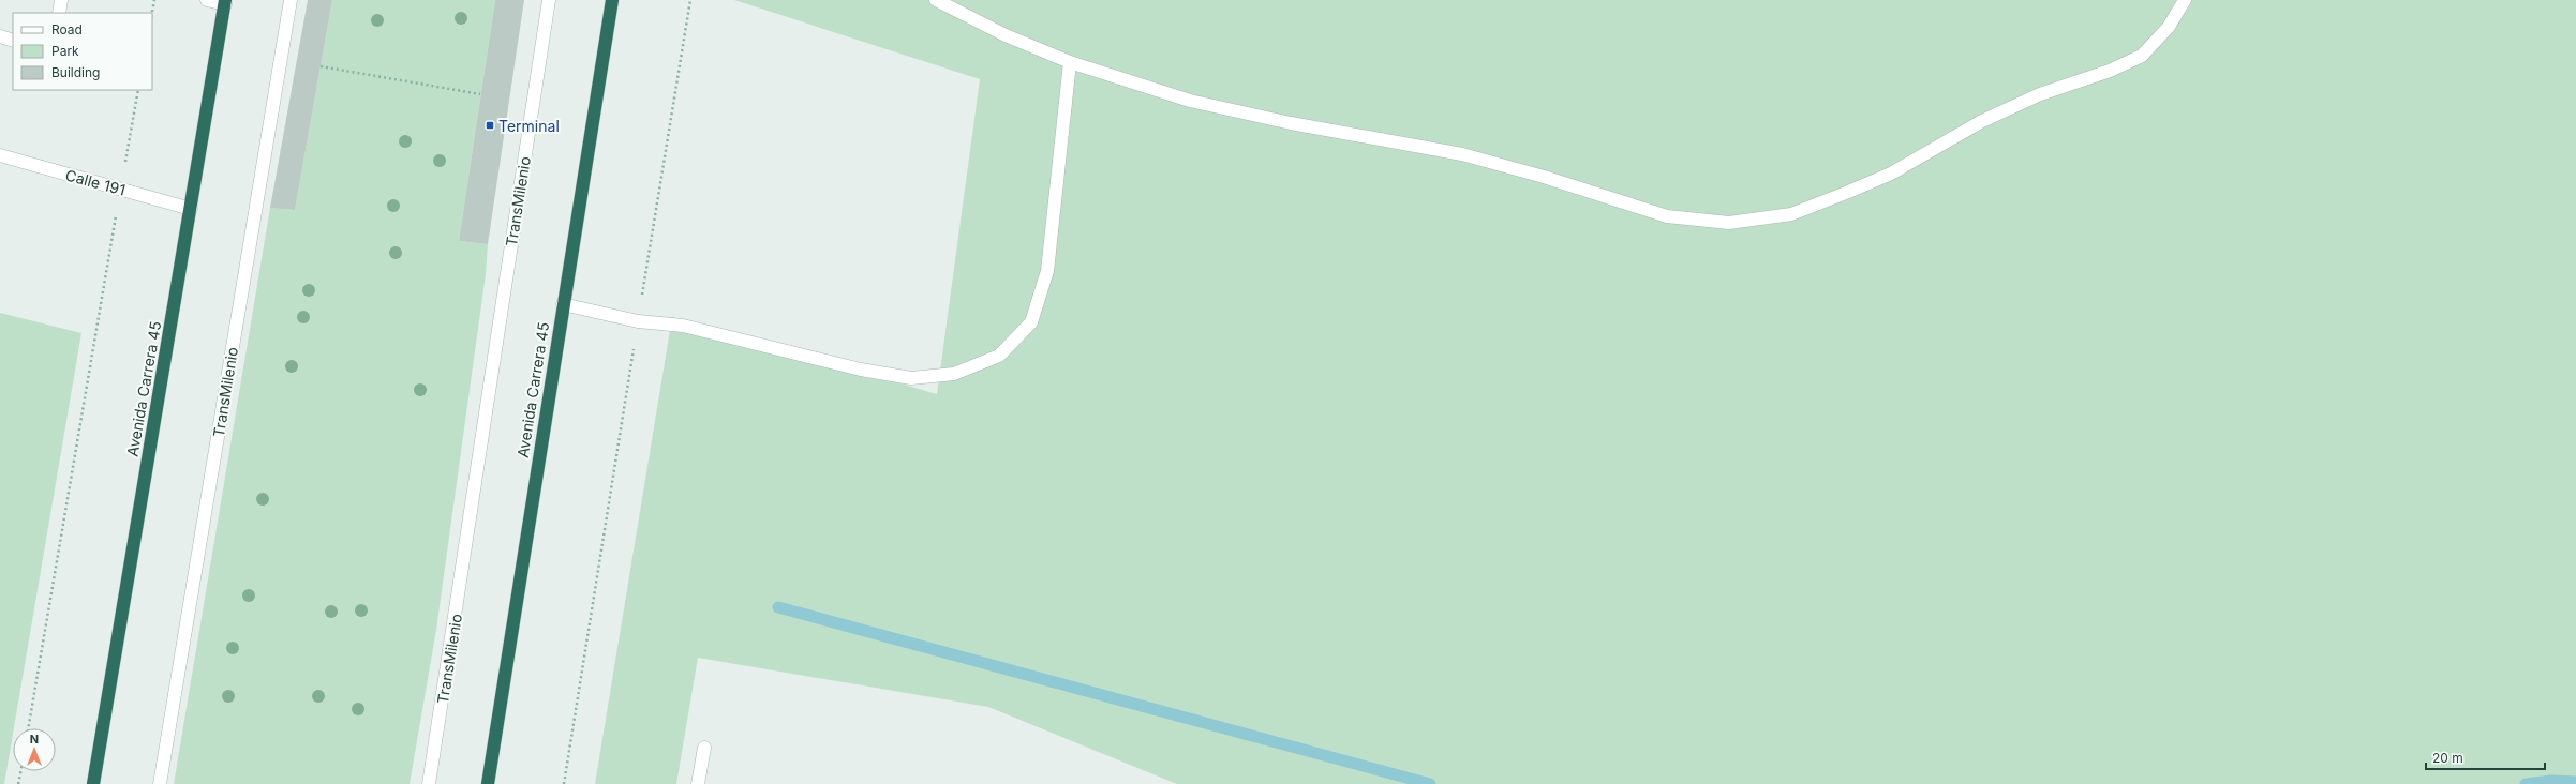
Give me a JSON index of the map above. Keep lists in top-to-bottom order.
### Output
{
  "streets": {
    "highway": ["Avenida Carrera 45"],
    "street": ["Calle 191", "TransMilenio"]
  },
  "crossings": [
    ["Calle 191", "Avenida Carrera 45"]
  ],
  "places": {
    "transit": ["Terminal"]
  },
  "legend": ["Road", "Park", "Building"],
  "scale_bar": "20 m",
  "north": "top"
}
